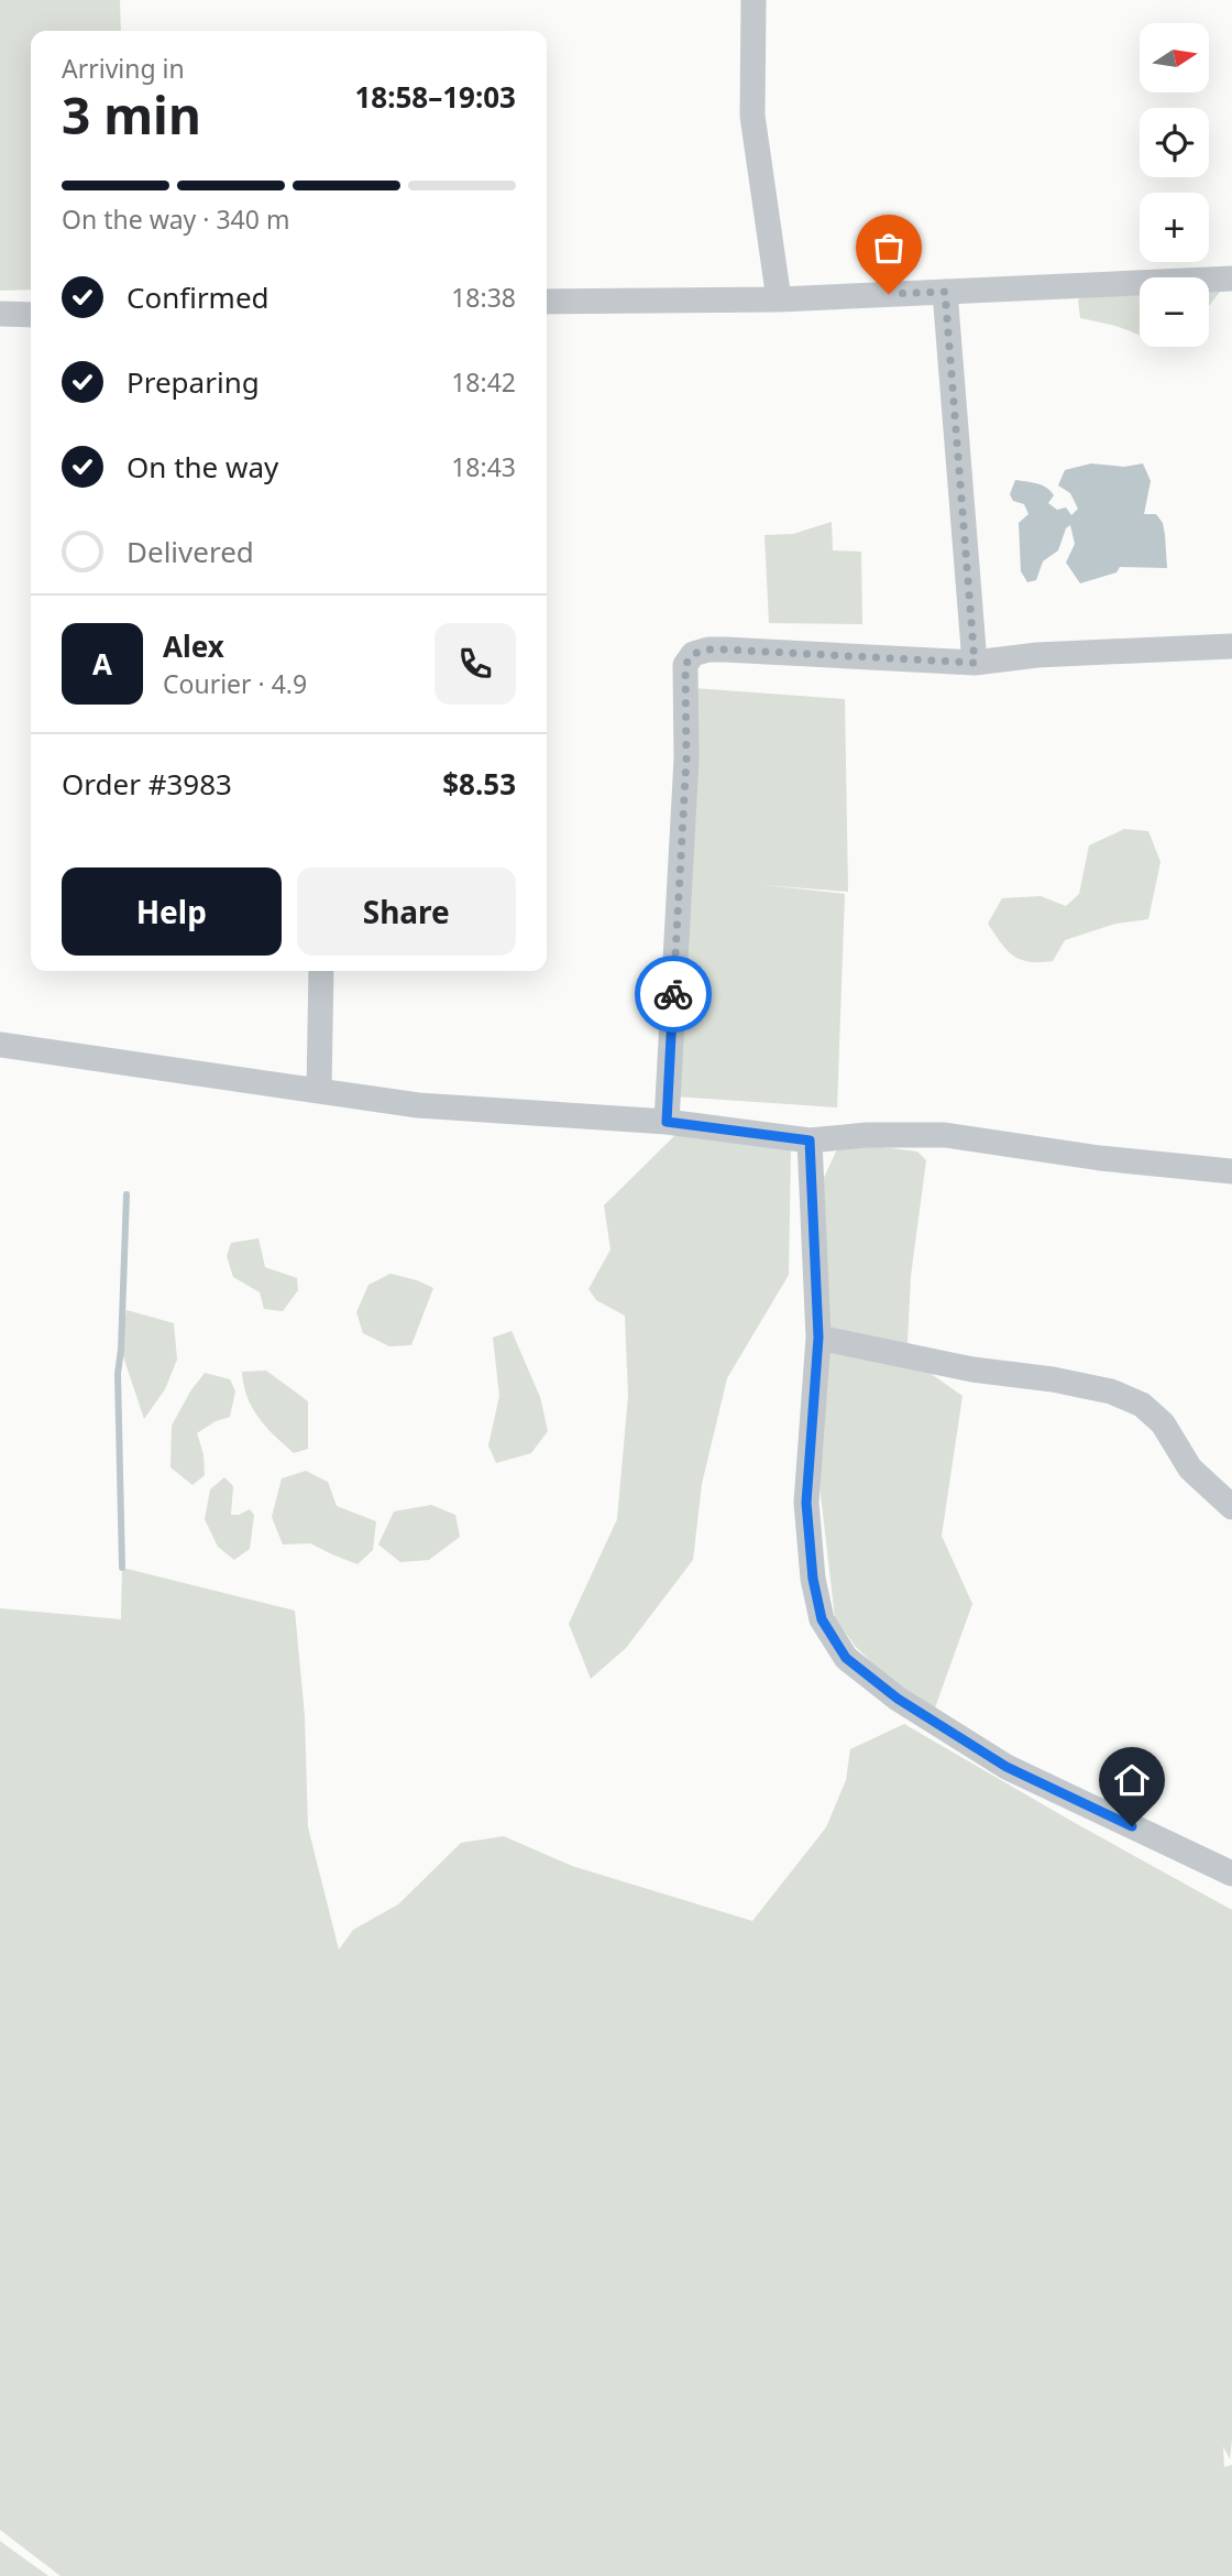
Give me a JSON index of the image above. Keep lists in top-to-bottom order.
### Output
{
  "north": "right",
  "page": {
    "map_buttons": ["+", "−"],
    "heading": ["3 min", "Arriving in", "18:58–19:03"],
    "panel": [
      "Alex",
      "Courier · 4.9",
      "Order #3983",
      "$8.53"
    ],
    "bar": "On the way · 340 m",
    "list": [
      ["Confirmed", "18:38"],
      ["Preparing", "18:42"],
      ["On the way", "18:43"],
      "Delivered"
    ],
    "round": "A",
    "buttons": ["Help", "Share"]
  }
}
